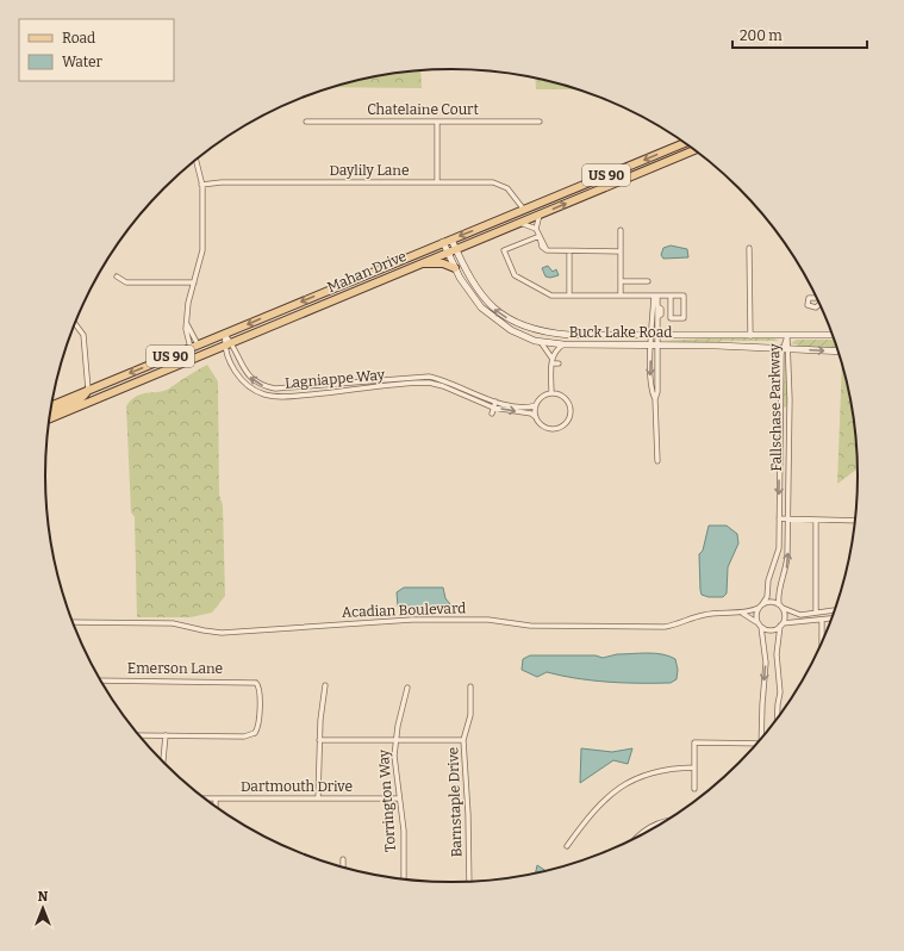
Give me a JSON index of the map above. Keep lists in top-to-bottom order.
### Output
{
  "streets": {
    "main road": ["US 90", "Mahan Drive", "Buck Lake Road"],
    "street": [
      "Chatelaine Court",
      "Daylily Lane",
      "Lagniappe Way",
      "Fallschase Parkway",
      "Acadian Boulevard",
      "Emerson Lane",
      "Dartmouth Drive",
      "Torrington Way",
      "Barnstaple Drive"
    ]
  },
  "crossings": [
    ["Daylily Lane", "Mahan Drive"],
    ["Mahan Drive", "Buck Lake Road"],
    ["Mahan Drive", "Lagniappe Way"],
    ["Buck Lake Road", "Fallschase Parkway"],
    ["Fallschase Parkway", "Acadian Boulevard"],
    ["Dartmouth Drive", "Torrington Way"]
  ],
  "legend": ["Road", "Water"],
  "scale_bar": "200 m",
  "north": "top"
}
